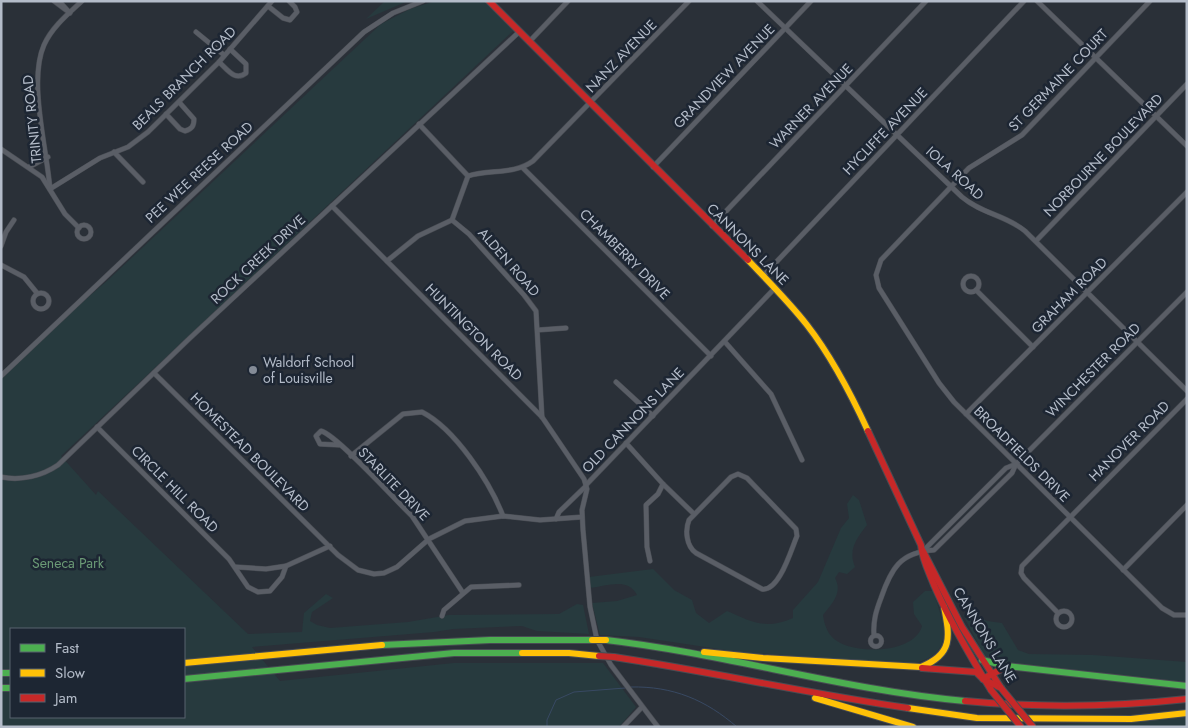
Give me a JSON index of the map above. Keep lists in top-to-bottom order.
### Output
{
  "streets": {
    "main road": ["CANNONS LANE"],
    "street": [
      "NANZ AVENUE",
      "GRANDVIEW AVENUE",
      "BEALS BRANCH ROAD",
      "ST GERMAINE COURT",
      "WARNER AVENUE",
      "TRINITY ROAD",
      "HYCLIFFE AVENUE",
      "NORBOURNE BOULEVARD",
      "PEE WEE REESE ROAD",
      "IOLA ROAD",
      "CHAMBERRY DRIVE",
      "ROCK CREEK DRIVE",
      "ALDEN ROAD",
      "GRAHAM ROAD",
      "HUNTINGTON ROAD",
      "WINCHESTER ROAD",
      "OLD CANNONS LANE",
      "HANOVER ROAD",
      "HOMESTEAD BOULEVARD",
      "BROADFIELDS DRIVE",
      "STARLITE DRIVE",
      "CIRCLE HILL ROAD"
    ]
  },
  "crossings": [
    ["NANZ AVENUE", "CANNONS LANE"],
    ["NANZ AVENUE", "CHAMBERRY DRIVE"],
    ["GRANDVIEW AVENUE", "IOLA ROAD"],
    ["GRANDVIEW AVENUE", "CANNONS LANE"],
    ["BEALS BRANCH ROAD", "TRINITY ROAD"],
    ["ST GERMAINE COURT", "IOLA ROAD"],
    ["ST GERMAINE COURT", "BROADFIELDS DRIVE"],
    ["WARNER AVENUE", "IOLA ROAD"],
    ["WARNER AVENUE", "CANNONS LANE"],
    ["HYCLIFFE AVENUE", "IOLA ROAD"],
    ["HYCLIFFE AVENUE", "CANNONS LANE"],
    ["NORBOURNE BOULEVARD", "IOLA ROAD"],
    ["IOLA ROAD", "GRAHAM ROAD"],
    ["IOLA ROAD", "WINCHESTER ROAD"],
    ["CANNONS LANE", "ROCK CREEK DRIVE"],
    ["CANNONS LANE", "WINCHESTER ROAD"],
    ["CANNONS LANE", "OLD CANNONS LANE"],
    ["CHAMBERRY DRIVE", "OLD CANNONS LANE"],
    ["ROCK CREEK DRIVE", "HUNTINGTON ROAD"],
    ["ROCK CREEK DRIVE", "HOMESTEAD BOULEVARD"],
    ["ROCK CREEK DRIVE", "CIRCLE HILL ROAD"],
    ["ALDEN ROAD", "HUNTINGTON ROAD"],
    ["GRAHAM ROAD", "BROADFIELDS DRIVE"],
    ["HUNTINGTON ROAD", "OLD CANNONS LANE"],
    ["WINCHESTER ROAD", "BROADFIELDS DRIVE"],
    ["HANOVER ROAD", "BROADFIELDS DRIVE"]
  ],
  "parks": ["Seneca Park"],
  "places": ["Waldorf School of Louisville"],
  "legend": ["Fast", "Slow", "Jam"]
}
